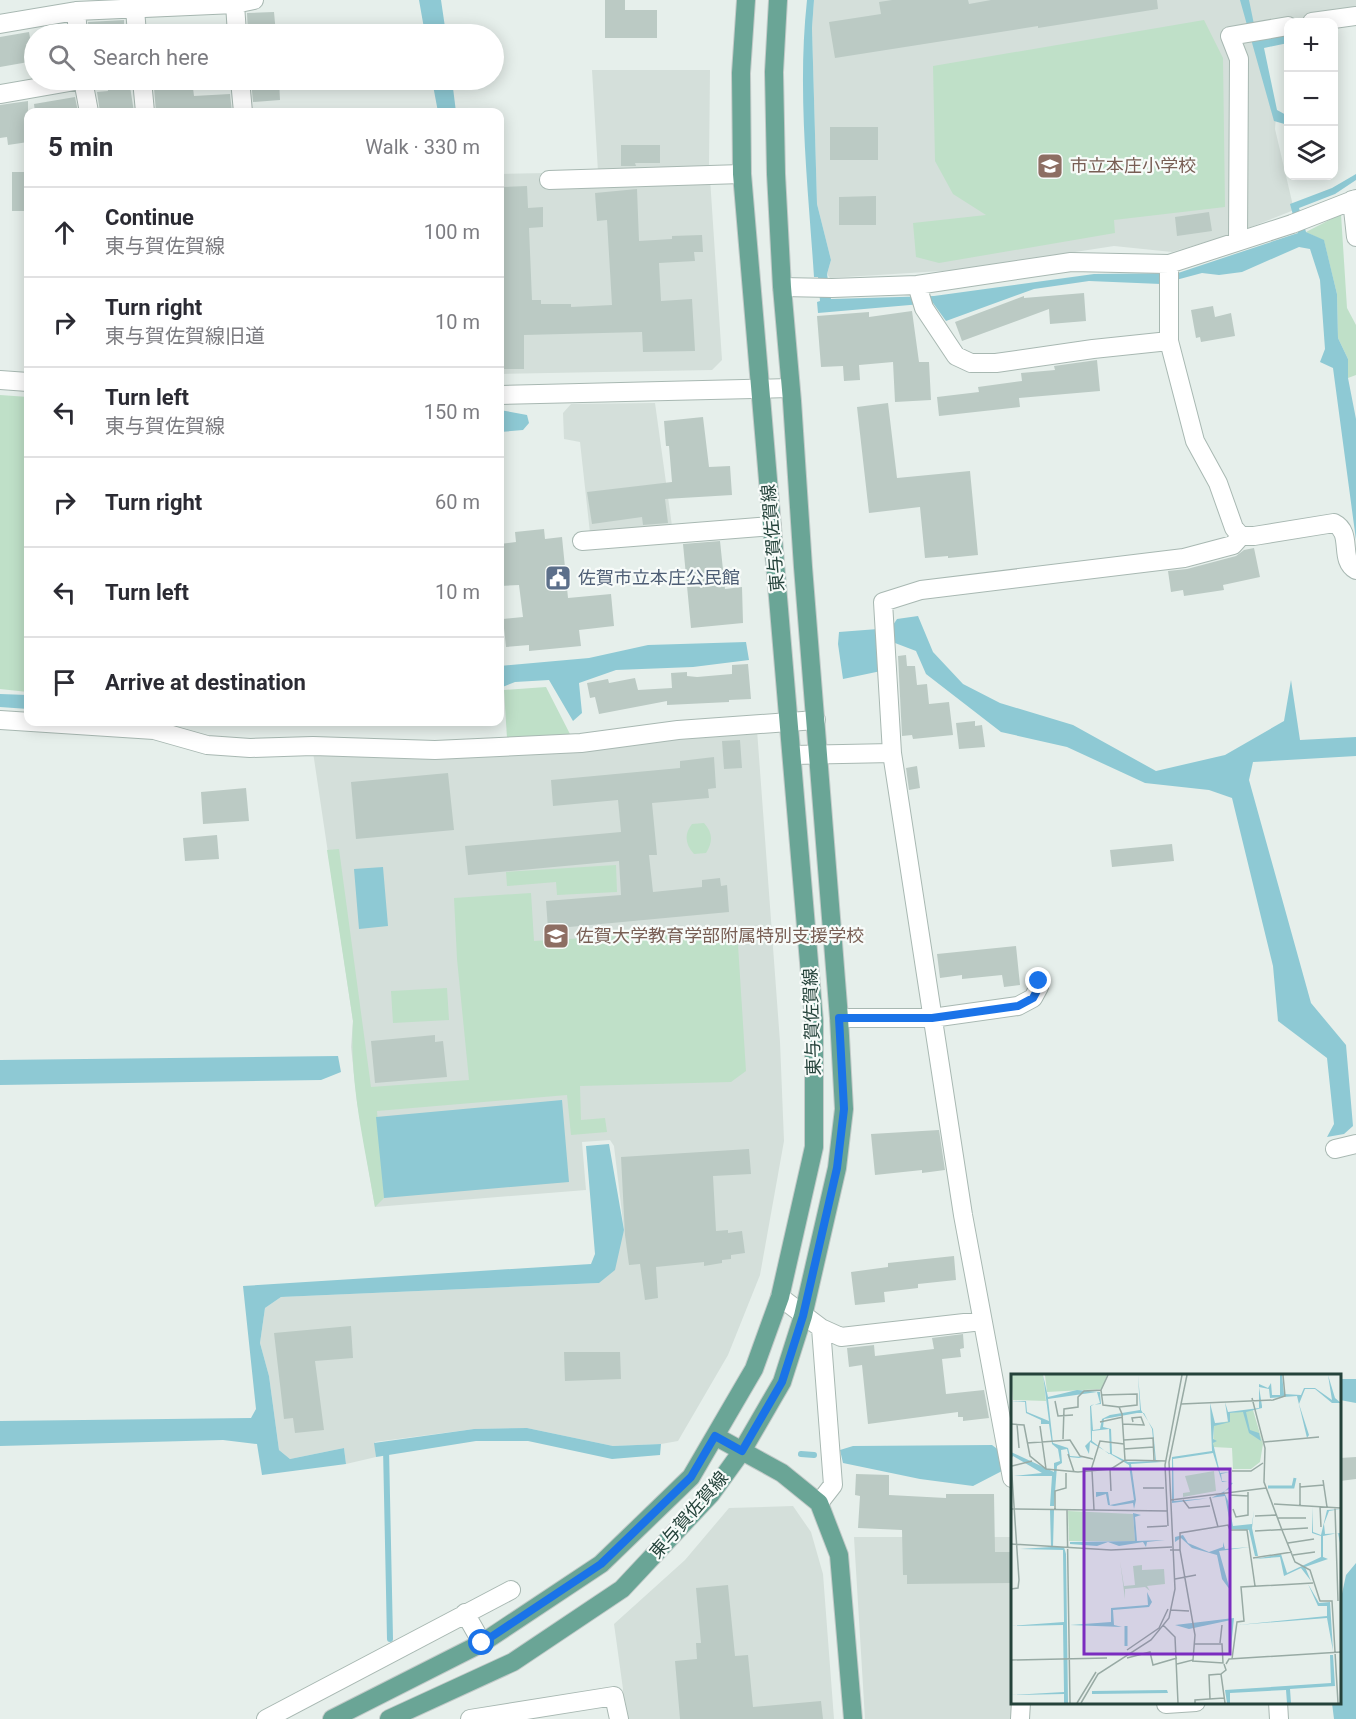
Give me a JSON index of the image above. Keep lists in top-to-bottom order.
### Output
{
  "streets": {
    "main road": ["東与賀佐賀線"]
  },
  "places": {
    "school or university": ["市立本庄小学校", "佐賀大学教育学部附属特別支援学校"],
    "public building": ["佐賀市立本庄公民館"]
  },
  "page": {
    "map_buttons": ["+", "−"],
    "search": "Search here",
    "heading": ["5 min", "Walk · 330 m"],
    "list": [
      ["Continue", "東与賀佐賀線", "100 m"],
      ["Turn right", "東与賀佐賀線旧道", "10 m"],
      ["Turn left", "東与賀佐賀線", "150 m"],
      ["Turn right", "60 m"],
      ["Turn left", "10 m"],
      "Arrive at destination"
    ]
  }
}
